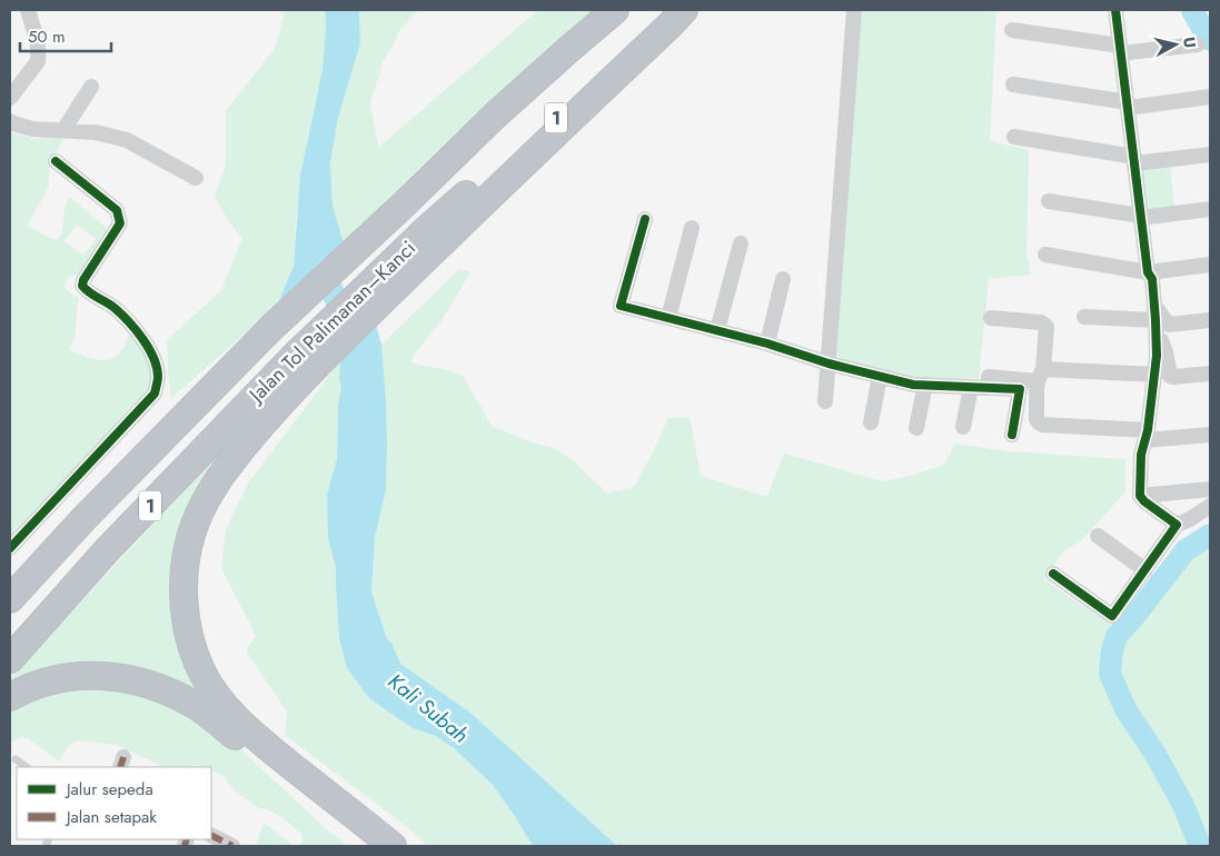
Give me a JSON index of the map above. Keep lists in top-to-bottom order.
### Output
{
  "streets": {
    "highway": ["1", "Jalan Tol Palimanan–Kanci"]
  },
  "water": ["Kali Subah"],
  "legend": ["Jalur sepeda", "Jalan setapak"],
  "scale_bar": "50 m",
  "north": "right"
}
